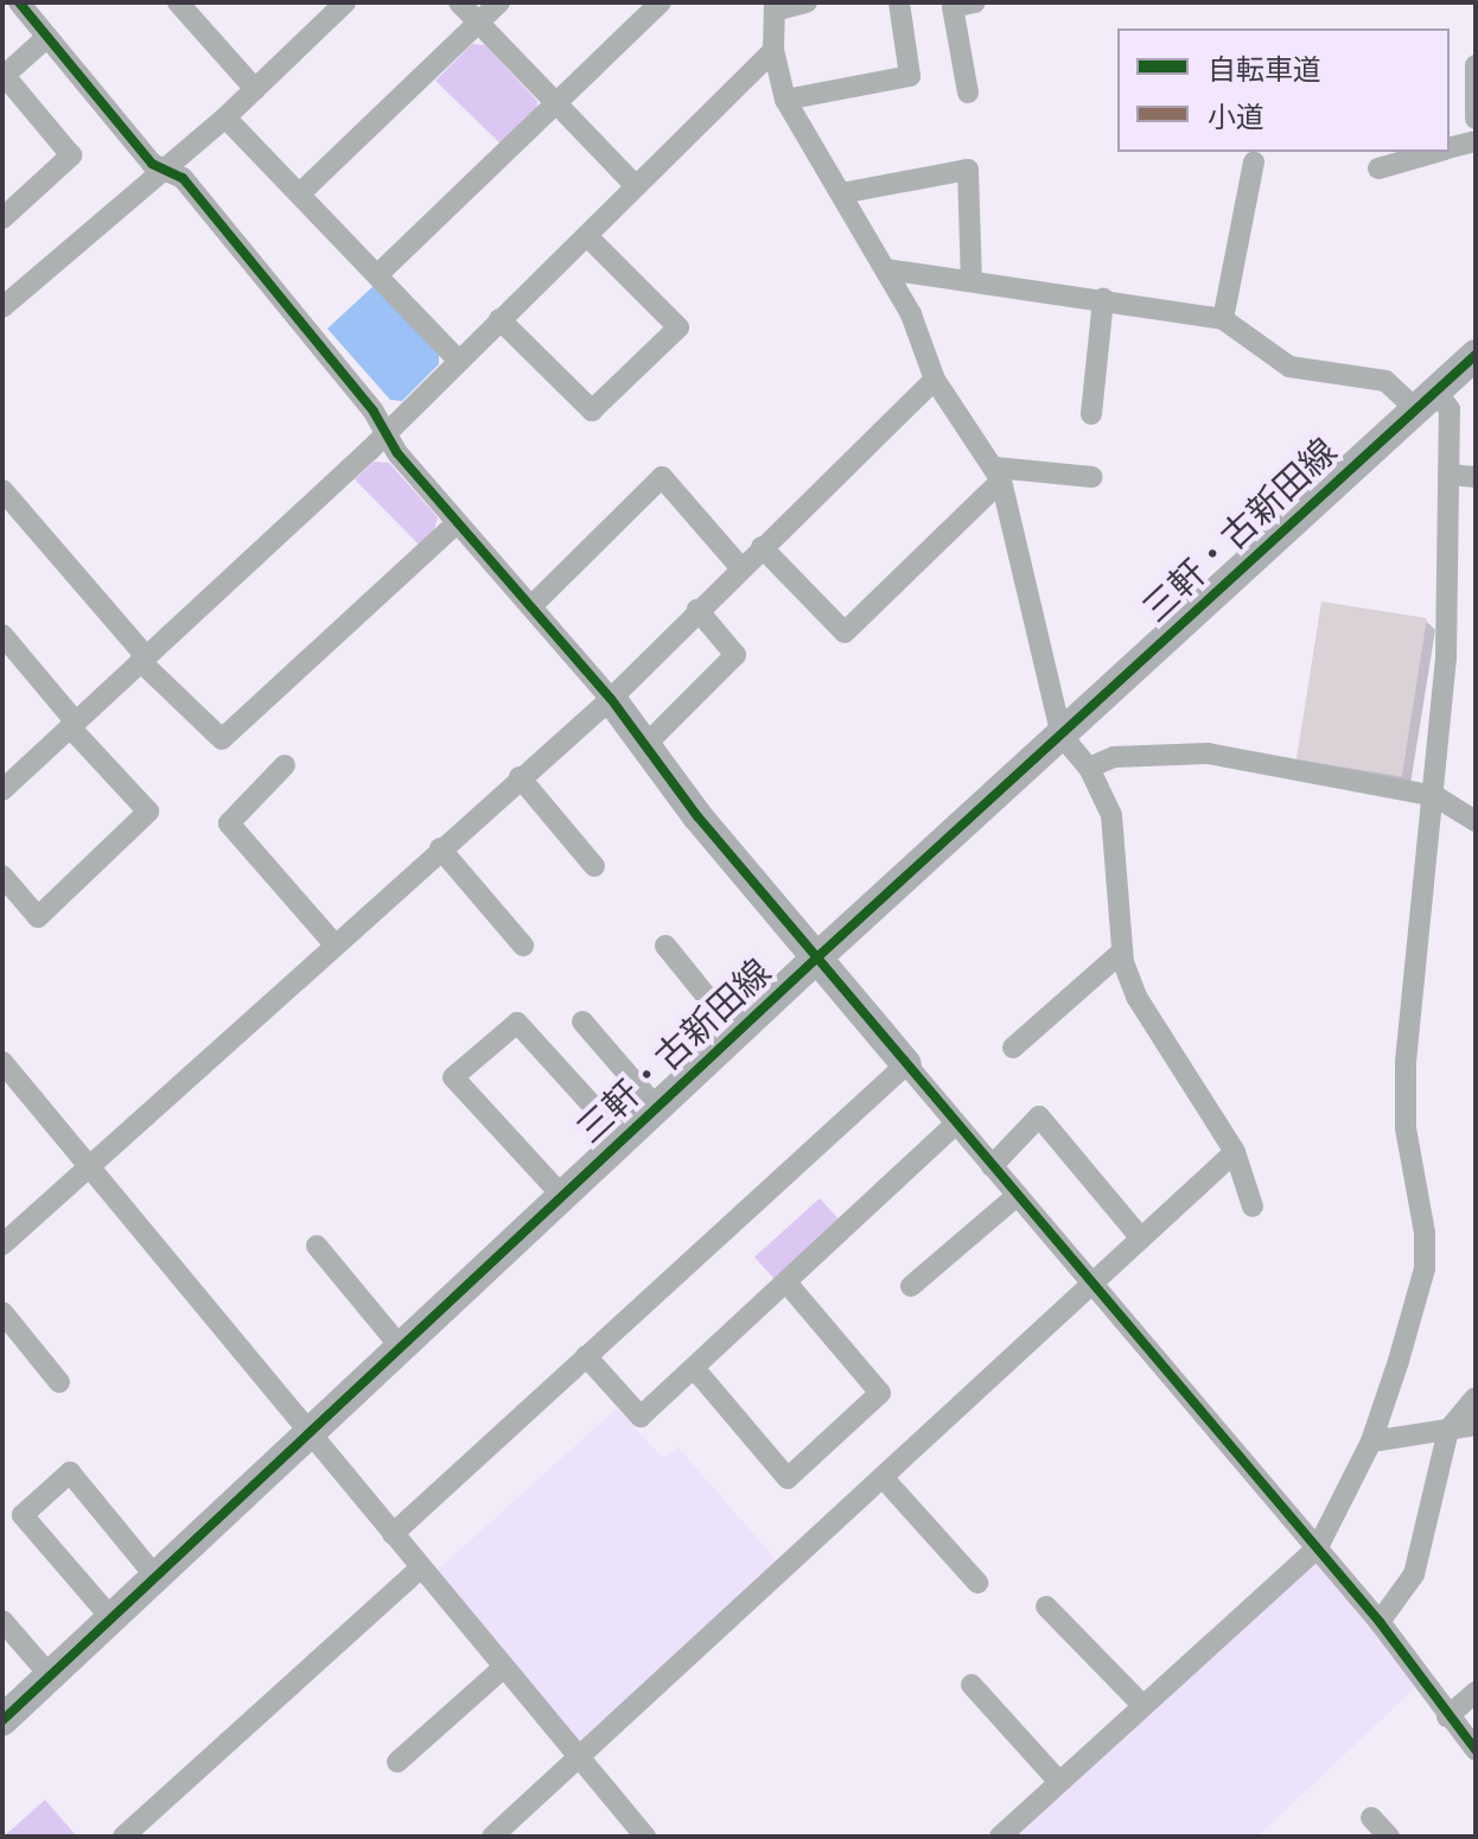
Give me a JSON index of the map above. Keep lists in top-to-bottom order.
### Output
{
  "streets": {
    "street": ["三軒・古新田線"]
  },
  "legend": ["自転車道", "小道"]
}
